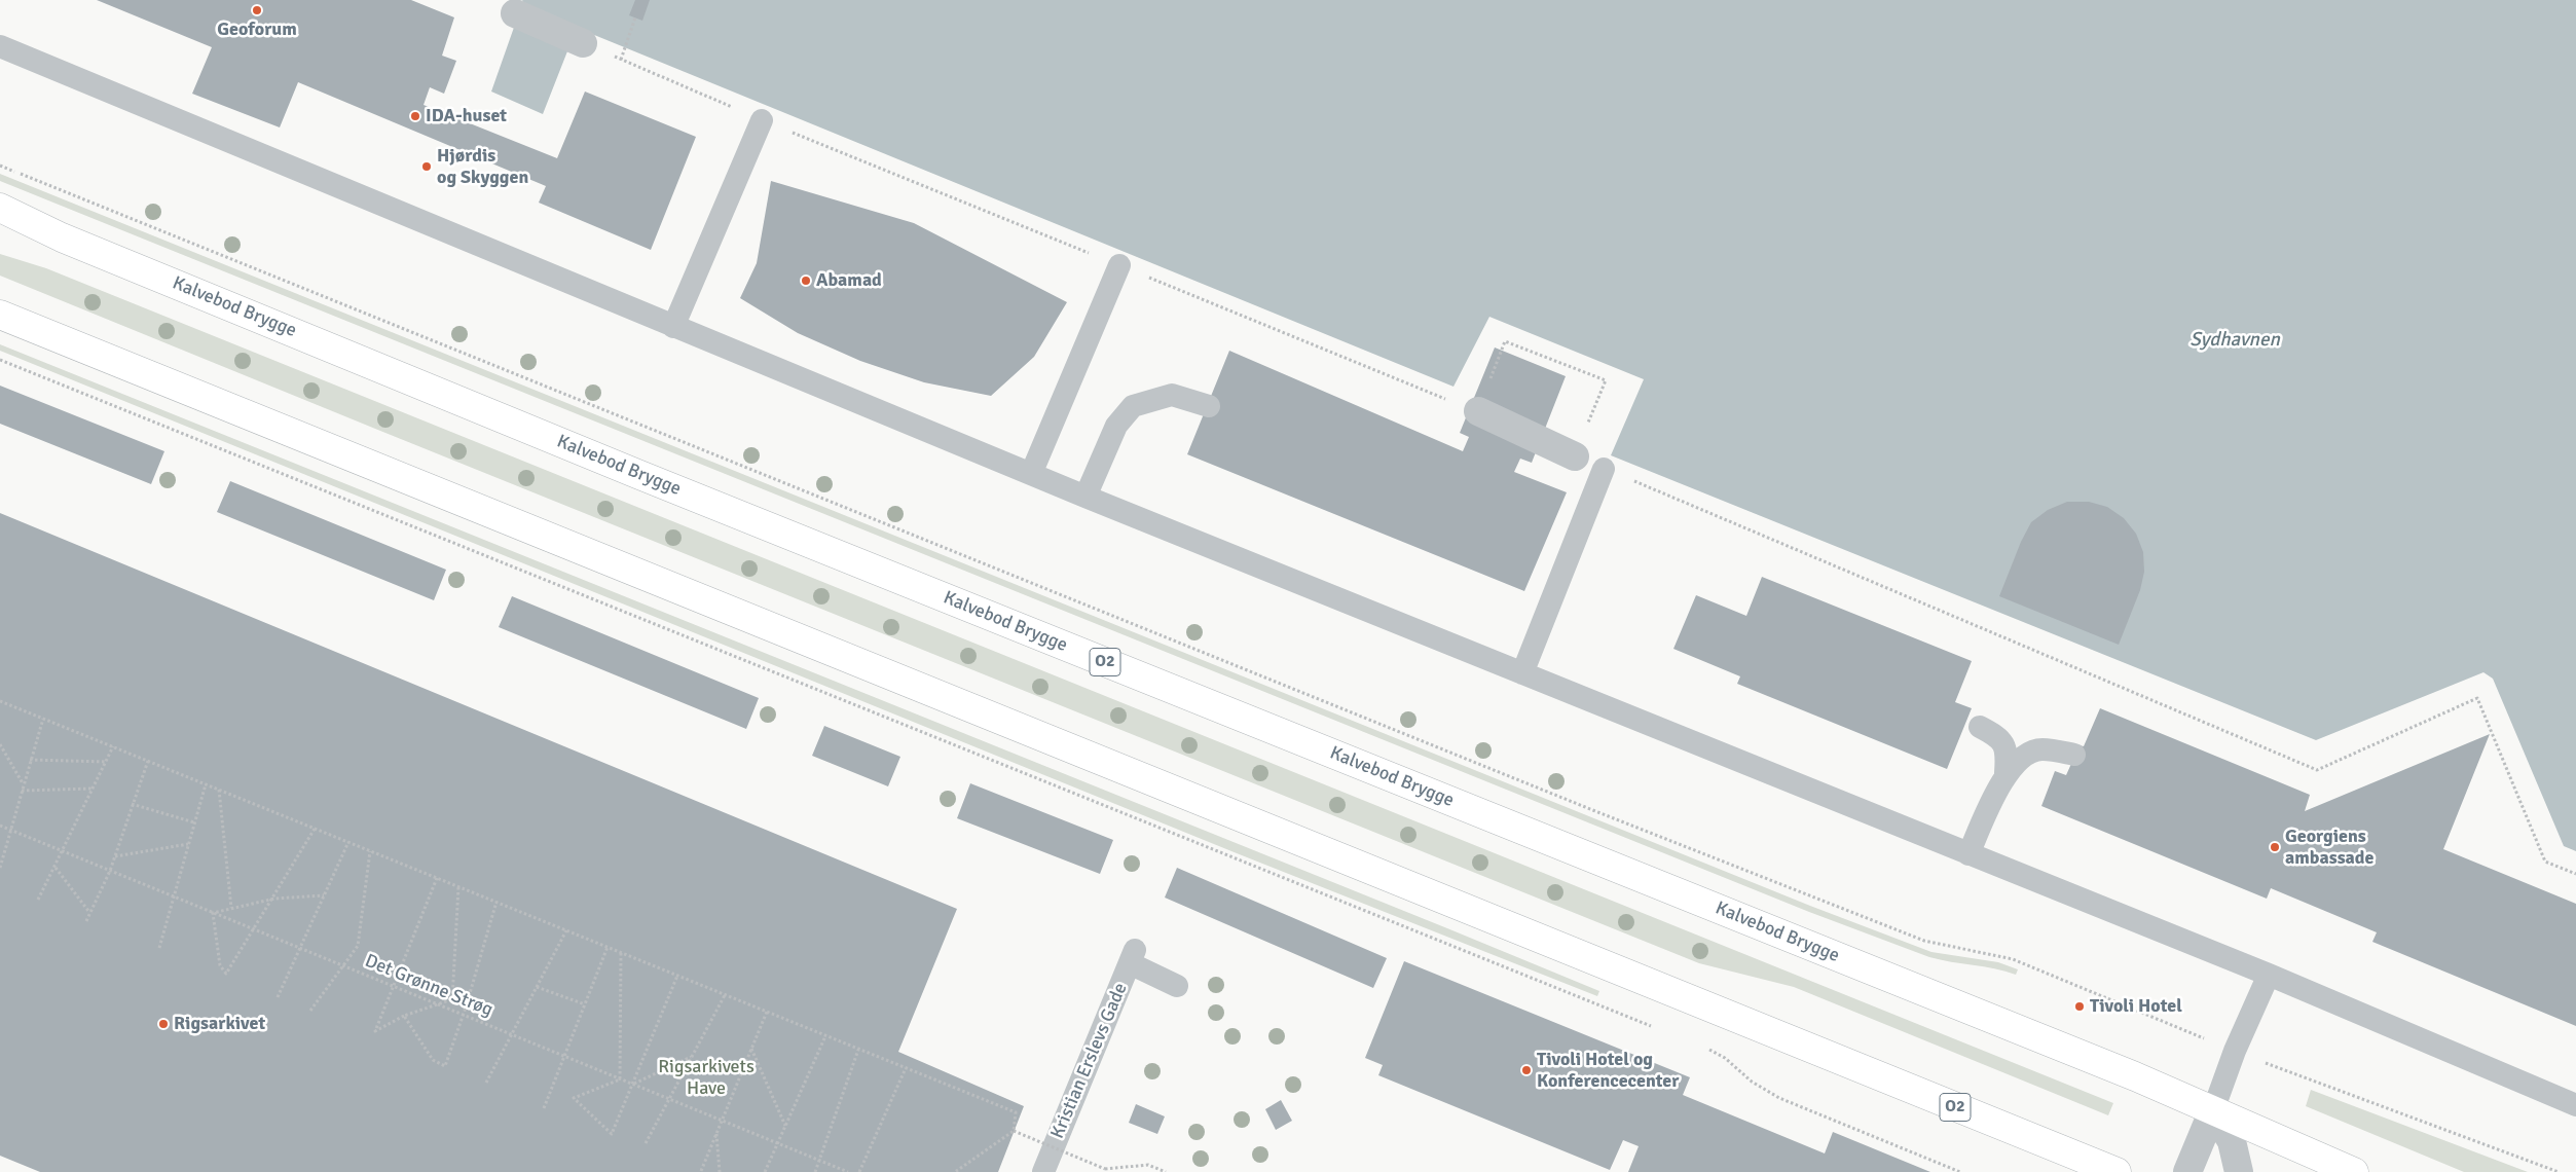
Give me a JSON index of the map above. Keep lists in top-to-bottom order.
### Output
{
  "streets": {
    "main road": ["Kalvebod Brygge", "O2"],
    "lane": ["Kristian Erslevs Gade"],
    "path": ["Det Grønne Strøg"]
  },
  "water": ["Sydhavnen"],
  "parks": ["Rigsarkivets Have"],
  "places": [
    "Geoforum",
    "IDA-huset",
    "Hjørdis og Skyggen",
    "Abamad",
    "Georgiens ambassade",
    "Tivoli Hotel",
    "Rigsarkivet",
    "Tivoli Hotel og Konferencecenter"
  ]
}
